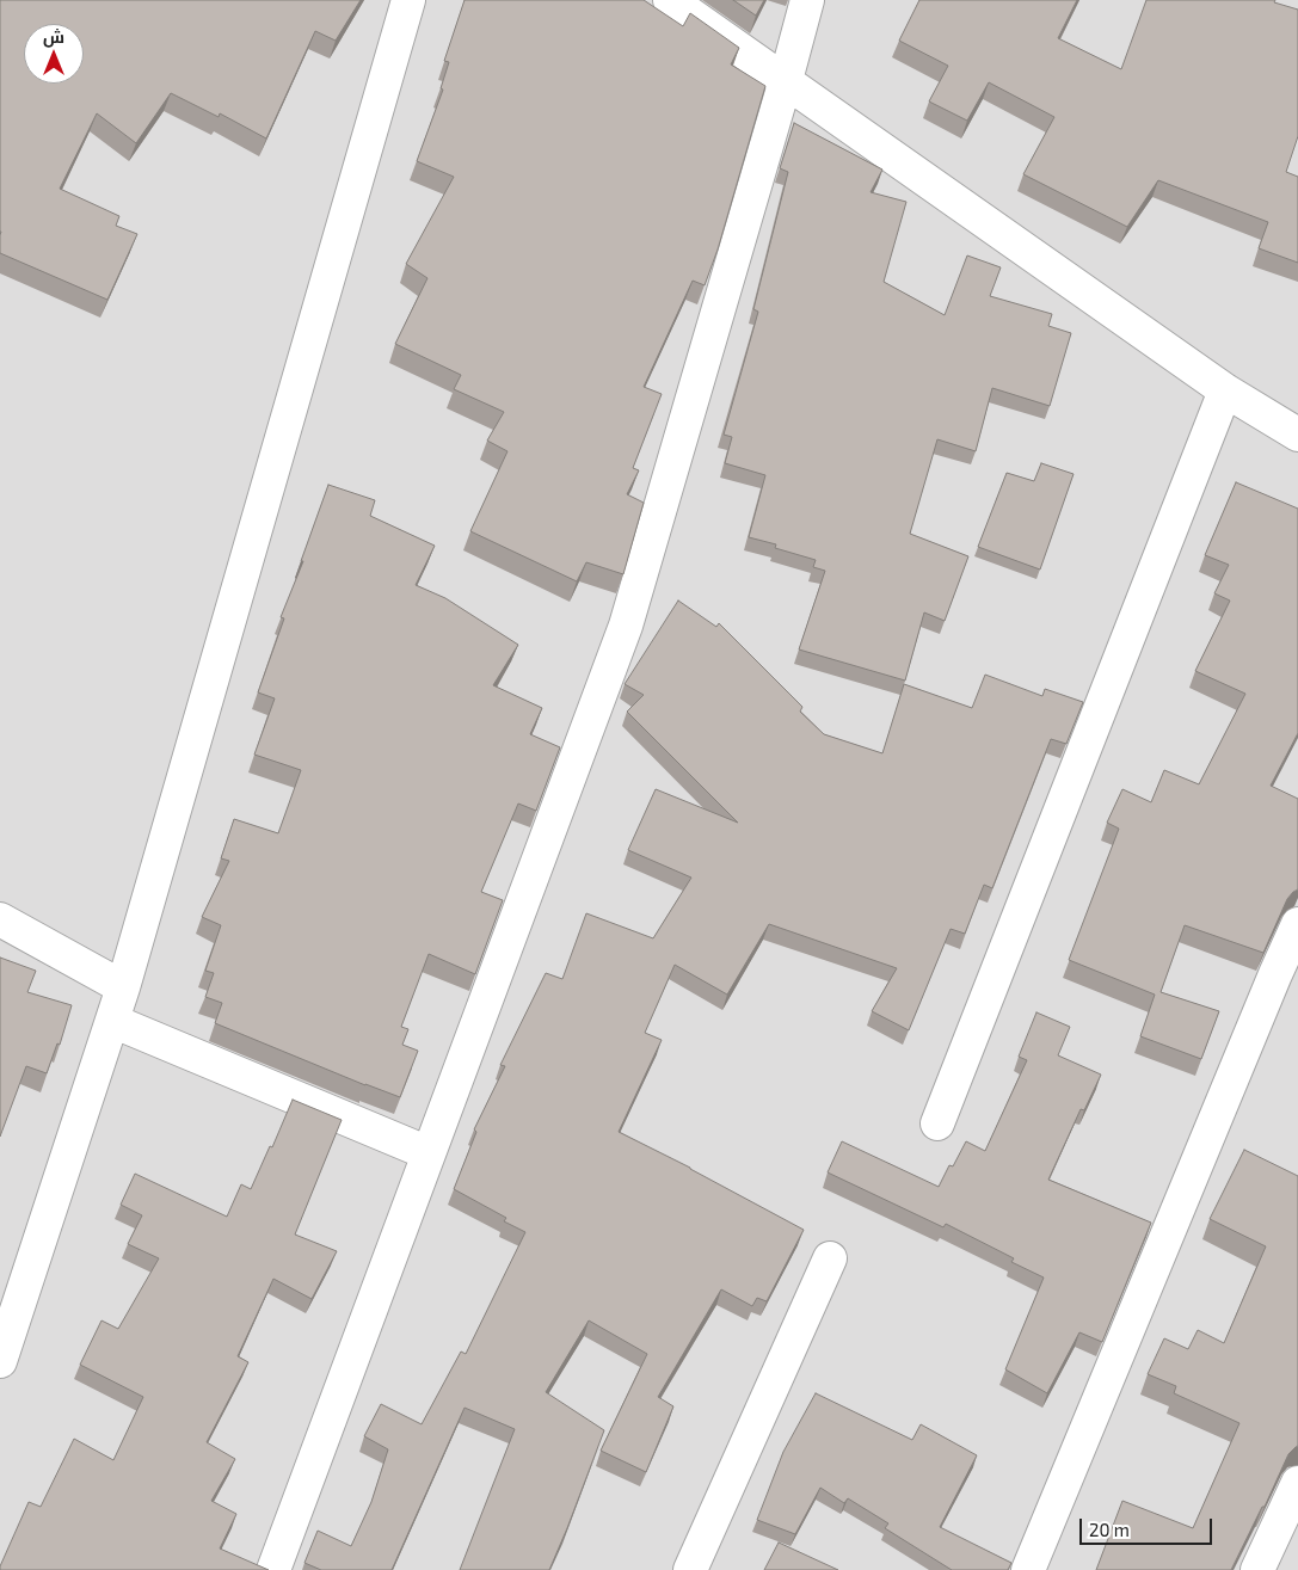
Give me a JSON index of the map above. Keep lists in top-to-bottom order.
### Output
{
  "scale_bar": "20 m",
  "north": "top"
}
